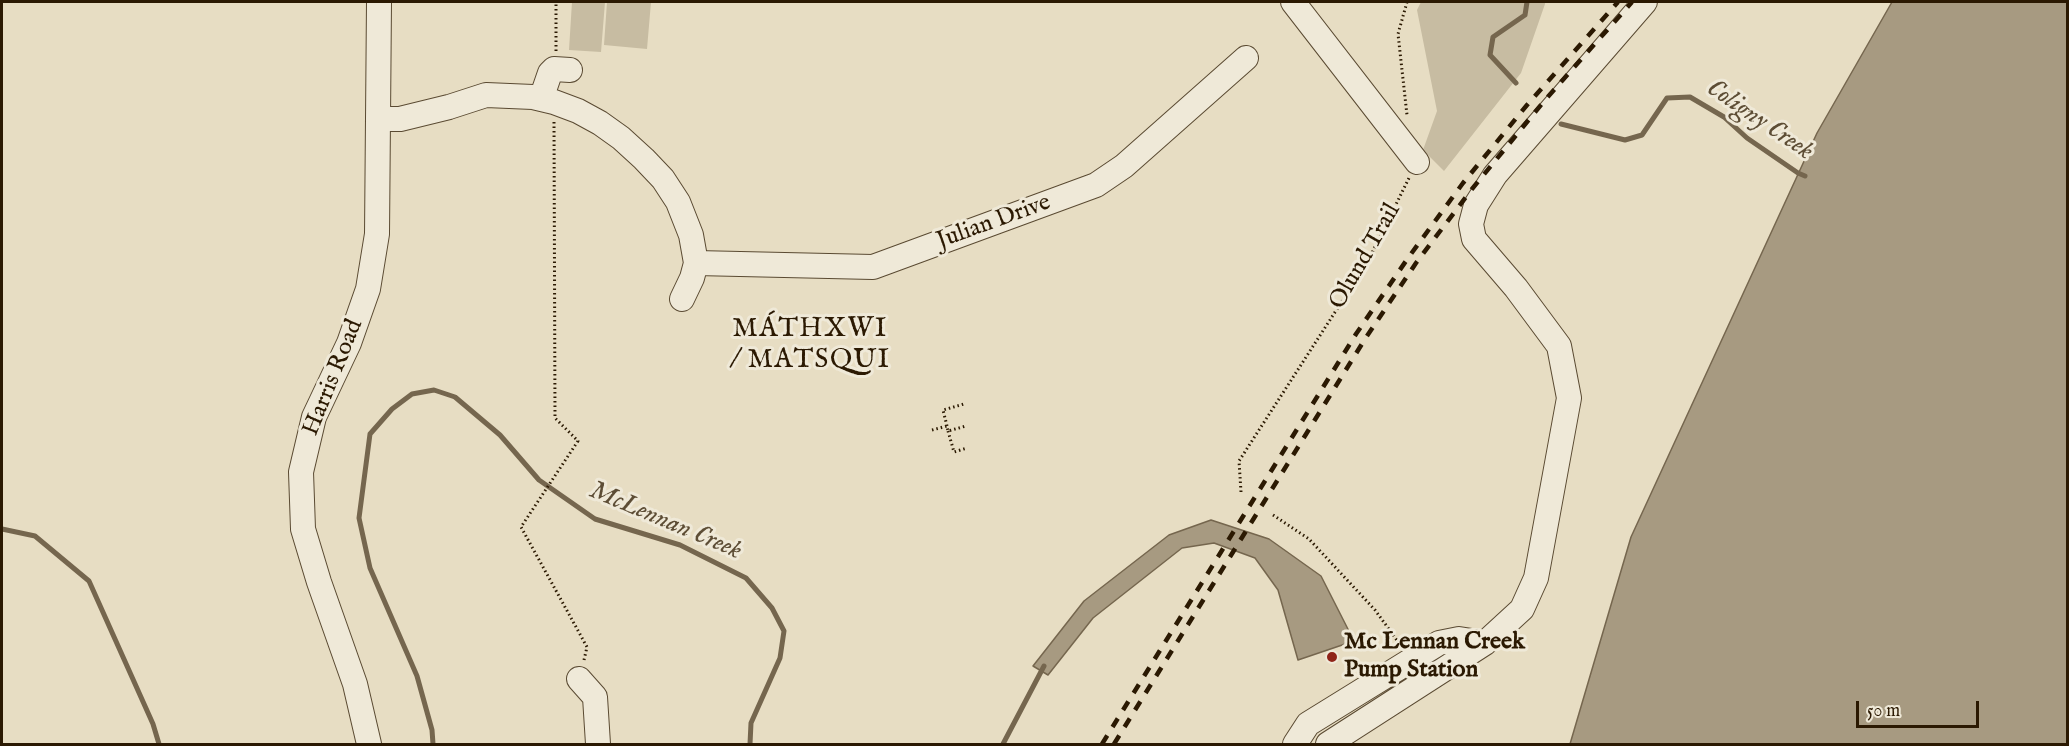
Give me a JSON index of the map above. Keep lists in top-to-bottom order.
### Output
{
  "streets": {
    "street": ["Julian Drive", "Harris Road"],
    "path": ["Olund Trail"]
  },
  "districts": ["MÁTHXWI / MATSQUI"],
  "water": ["Coligny Creek", "McLennan Creek"],
  "places": ["Mc Lennan Creek Pump Station"],
  "scale_bar": "50 m"
}
